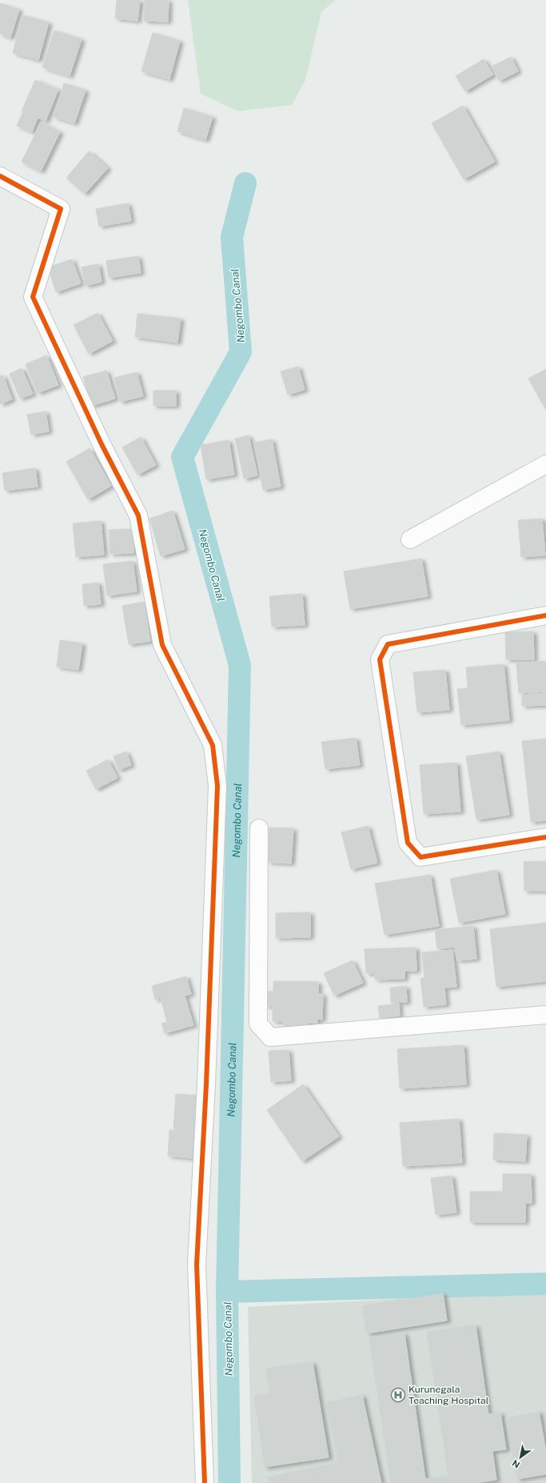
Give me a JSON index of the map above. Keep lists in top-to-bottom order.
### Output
{
  "water": ["Negombo Canal"],
  "places": {
    "hospital": ["Kurunegala Teaching Hospital"]
  },
  "north": "bottom left"
}
